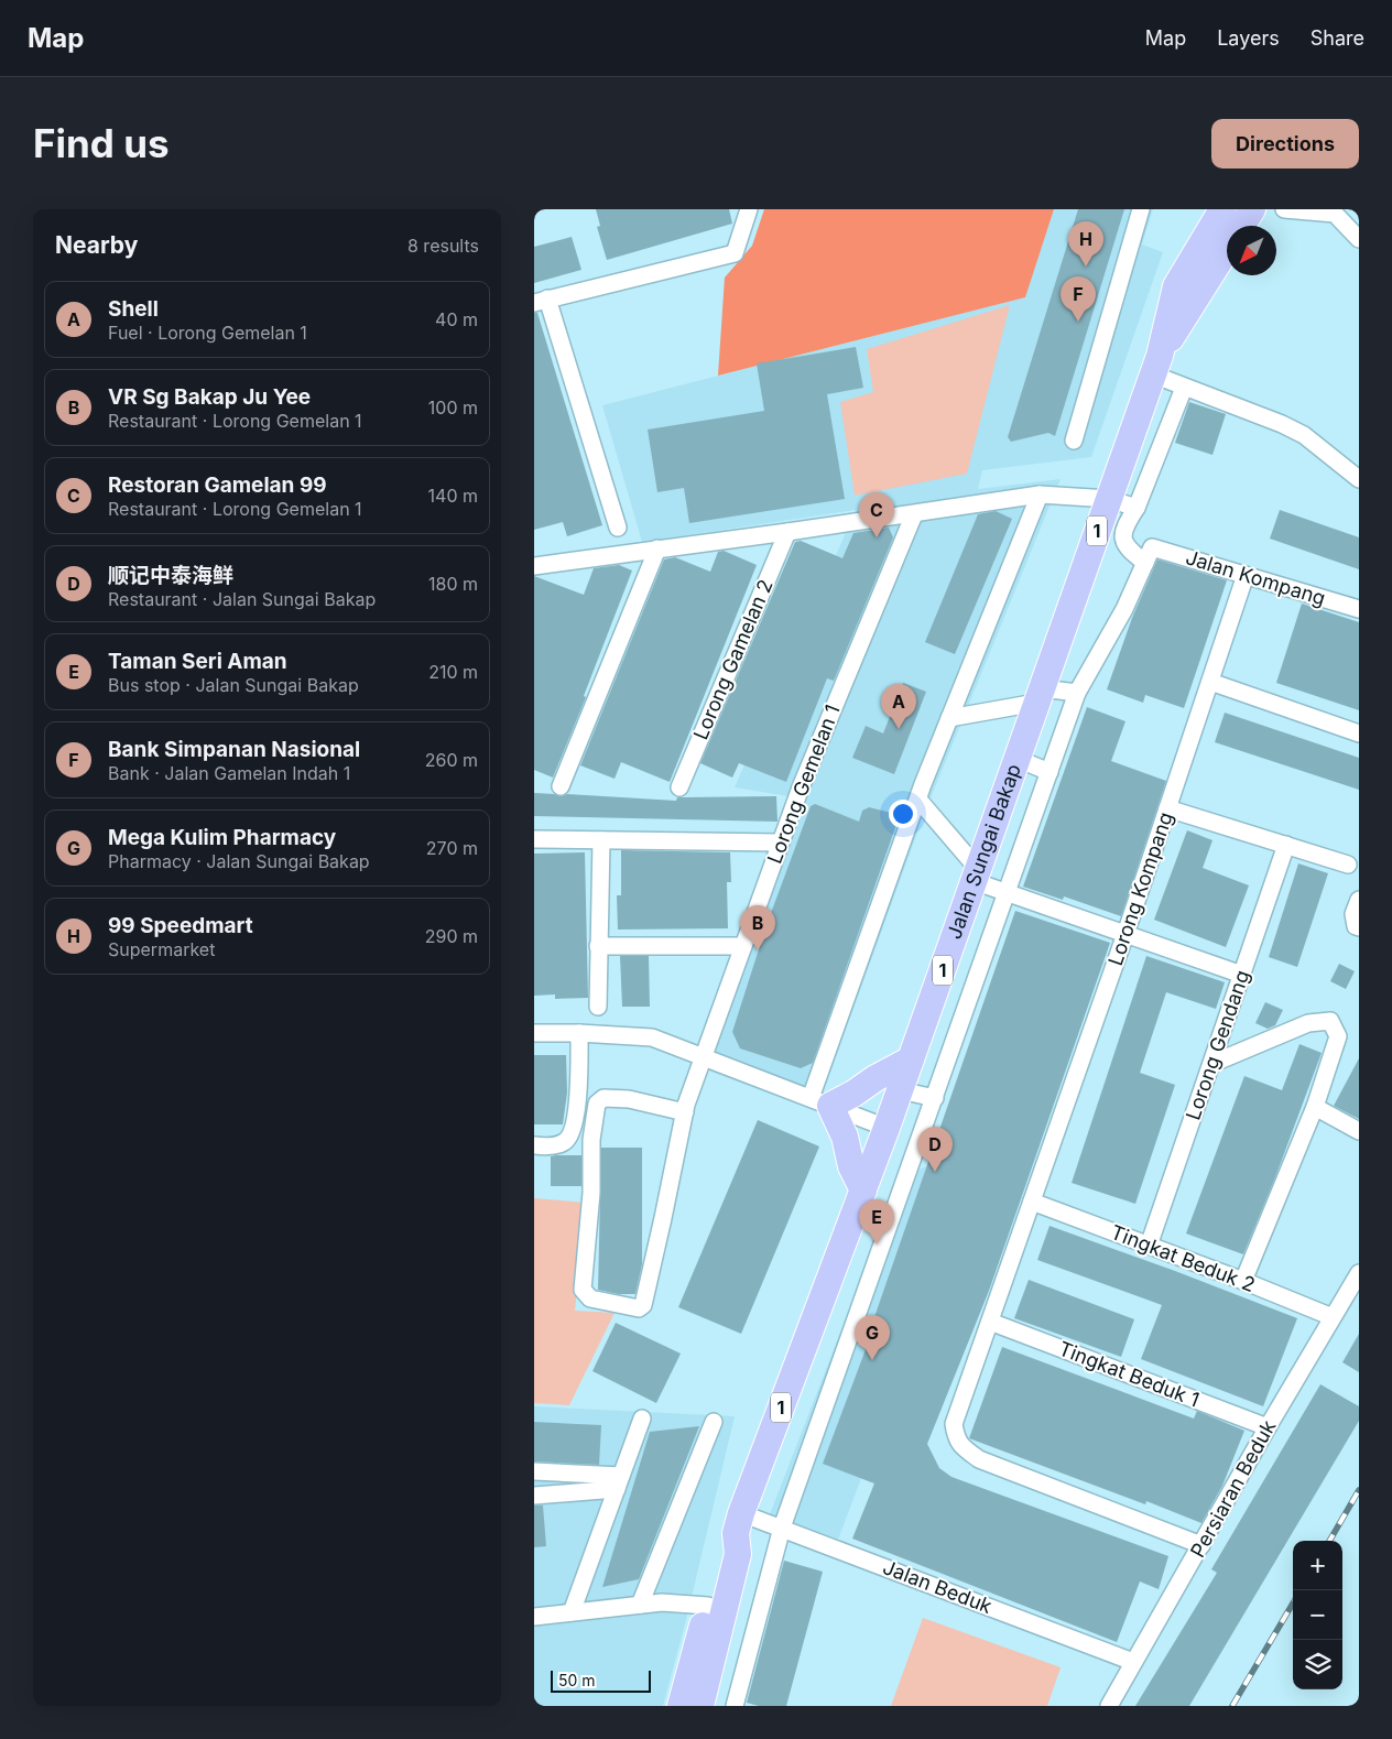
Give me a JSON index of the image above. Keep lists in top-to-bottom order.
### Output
{
  "streets": {
    "highway": ["1", "Jalan Sungai Bakap"],
    "street": [
      "Jalan Kompang",
      "Lorong Gamelan 2",
      "Lorong Gemelan 1",
      "Lorong Kompang",
      "Lorong Gendang",
      "Tingkat Beduk 2",
      "Tingkat Beduk 1",
      "Persiaran Beduk",
      "Jalan Beduk"
    ]
  },
  "crossings": [
    ["Jalan Kompang", "Lorong Kompang"],
    ["Jalan Sungai Bakap", "Jalan Beduk"],
    ["Lorong Kompang", "Tingkat Beduk 2"],
    ["Lorong Kompang", "Tingkat Beduk 1"],
    ["Lorong Kompang", "Persiaran Beduk"],
    ["Lorong Gendang", "Tingkat Beduk 2"],
    ["Tingkat Beduk 2", "Persiaran Beduk"],
    ["Tingkat Beduk 1", "Persiaran Beduk"],
    ["Persiaran Beduk", "Jalan Beduk"]
  ],
  "scale_bar": "50 m",
  "north": "bottom left",
  "page": {
    "header": "Map",
    "nav": ["Map", "Layers", "Share"],
    "buttons": "Directions",
    "title": "Find us",
    "heading": ["Nearby", "8 results"],
    "pins": [
      "H",
      "F",
      "C",
      "A",
      "B",
      "D",
      "E",
      "G"
    ],
    "list": [
      {
        "mark": "A",
        "name": "Shell",
        "note": "Fuel · Lorong Gemelan 1",
        "value": "40 m"
      },
      {
        "mark": "B",
        "name": "VR Sg Bakap Ju Yee",
        "note": "Restaurant · Lorong Gemelan 1",
        "value": "100 m"
      },
      {
        "mark": "C",
        "name": "Restoran Gamelan 99",
        "note": "Restaurant · Lorong Gemelan 1",
        "value": "140 m"
      },
      {
        "mark": "D",
        "name": "顺记中泰海鲜",
        "note": "Restaurant · Jalan Sungai Bakap",
        "value": "180 m"
      },
      {
        "mark": "E",
        "name": "Taman Seri Aman",
        "note": "Bus stop · Jalan Sungai Bakap",
        "value": "210 m"
      },
      {
        "mark": "F",
        "name": "Bank Simpanan Nasional",
        "note": "Bank · Jalan Gamelan Indah 1",
        "value": "260 m"
      },
      {
        "mark": "G",
        "name": "Mega Kulim Pharmacy",
        "note": "Pharmacy · Jalan Sungai Bakap",
        "value": "270 m"
      },
      {
        "mark": "H",
        "name": "99 Speedmart",
        "note": "Supermarket",
        "value": "290 m"
      }
    ],
    "map_buttons": ["+", "−"],
    "scale": "50 m"
  }
}
